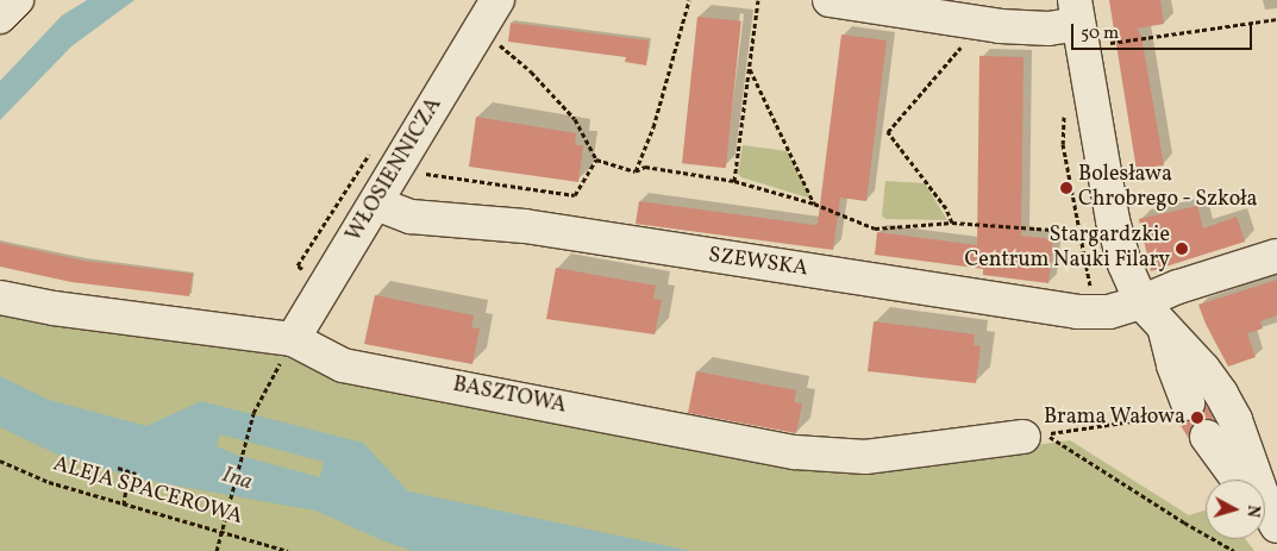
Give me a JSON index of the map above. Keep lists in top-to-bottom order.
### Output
{
  "streets": {
    "street": ["WŁOSIENNICZA", "SZEWSKA", "BASZTOWA"],
    "path": ["ALEJA SPACEROWA"]
  },
  "crossings": [
    ["WŁOSIENNICZA", "SZEWSKA"],
    ["WŁOSIENNICZA", "BASZTOWA"]
  ],
  "water": ["Ina"],
  "places": ["Bolesława Chrobrego - Szkoła", "Stargardzkie Centrum Nauki Filary", "Brama Wałowa"],
  "scale_bar": "50 m",
  "north": "right"
}
